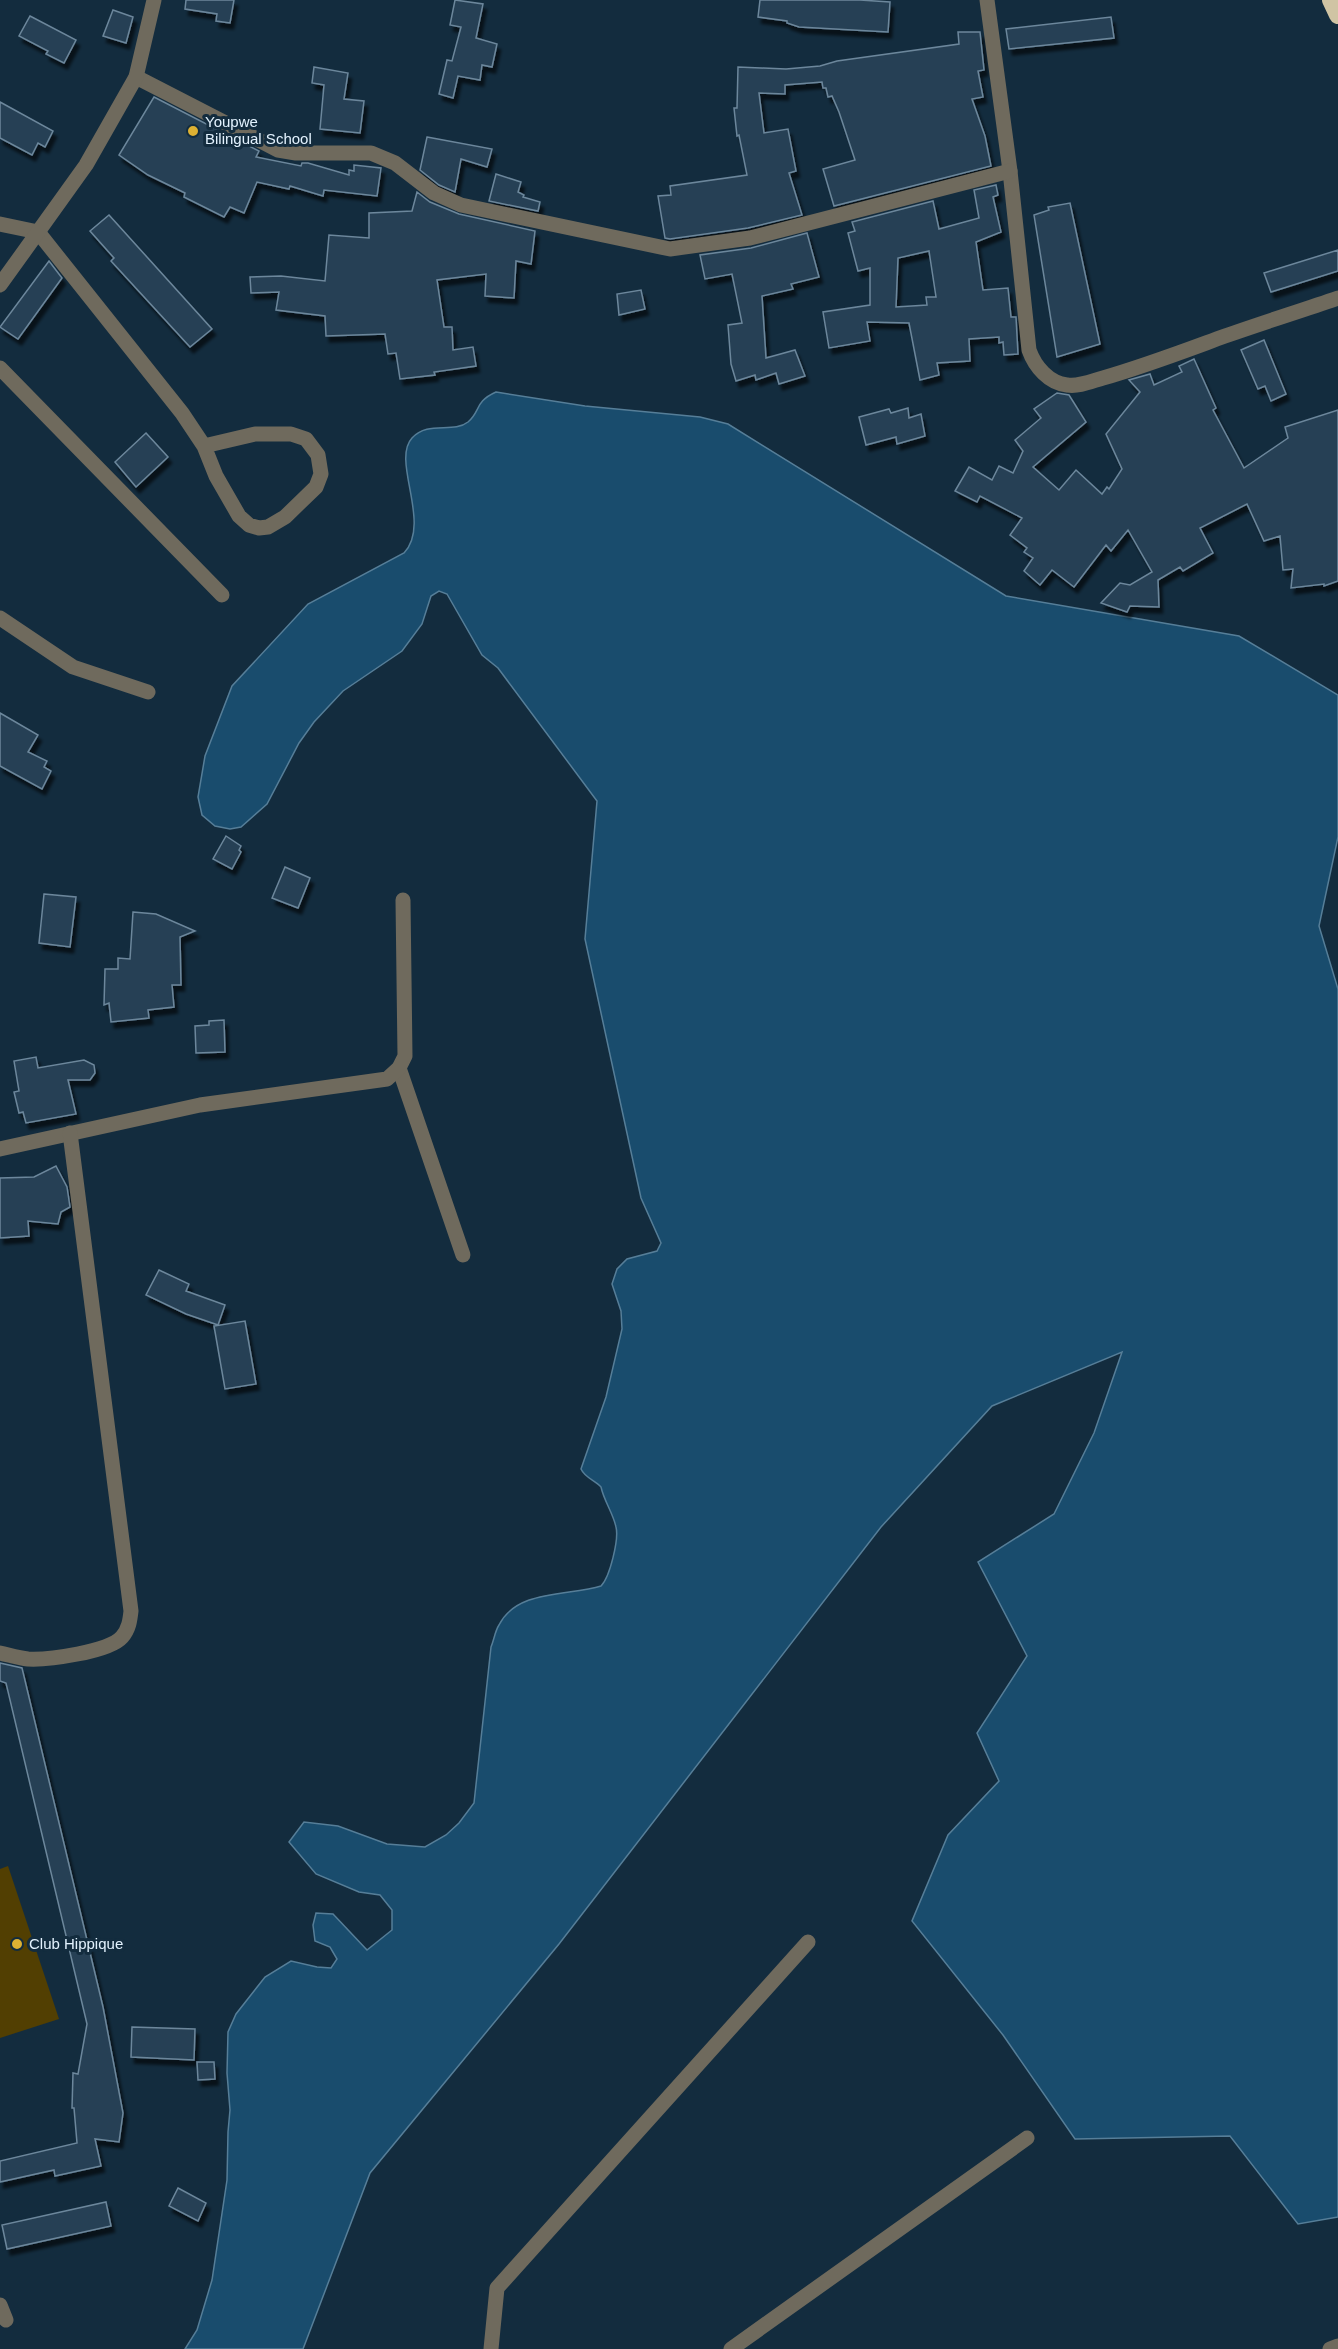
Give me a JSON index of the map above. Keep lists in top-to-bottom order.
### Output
{
  "places": ["Youpwe Bilingual School", "Club Hippique"]
}
